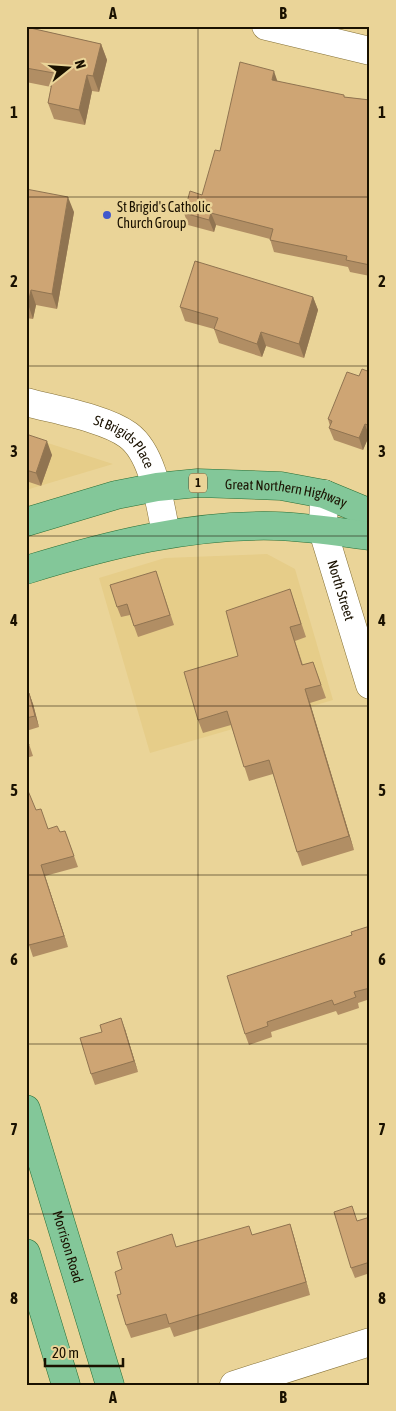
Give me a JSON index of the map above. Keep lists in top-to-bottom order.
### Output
{
  "streets": {
    "main road": ["1", "Great Northern Highway", "Morrison Road"],
    "street": ["St Brigids Place", "North Street"]
  },
  "crossings": [
    ["St Brigids Place", "Great Northern Highway"],
    ["Great Northern Highway", "North Street"]
  ],
  "places": ["St Brigid's Catholic Church Group"],
  "scale_bar": "20 m",
  "north": "right",
  "grid": {
    "columns": ["A", "B"],
    "rows": [
      "1",
      "2",
      "3",
      "4",
      "5",
      "6",
      "7",
      "8"
    ]
  }
}
